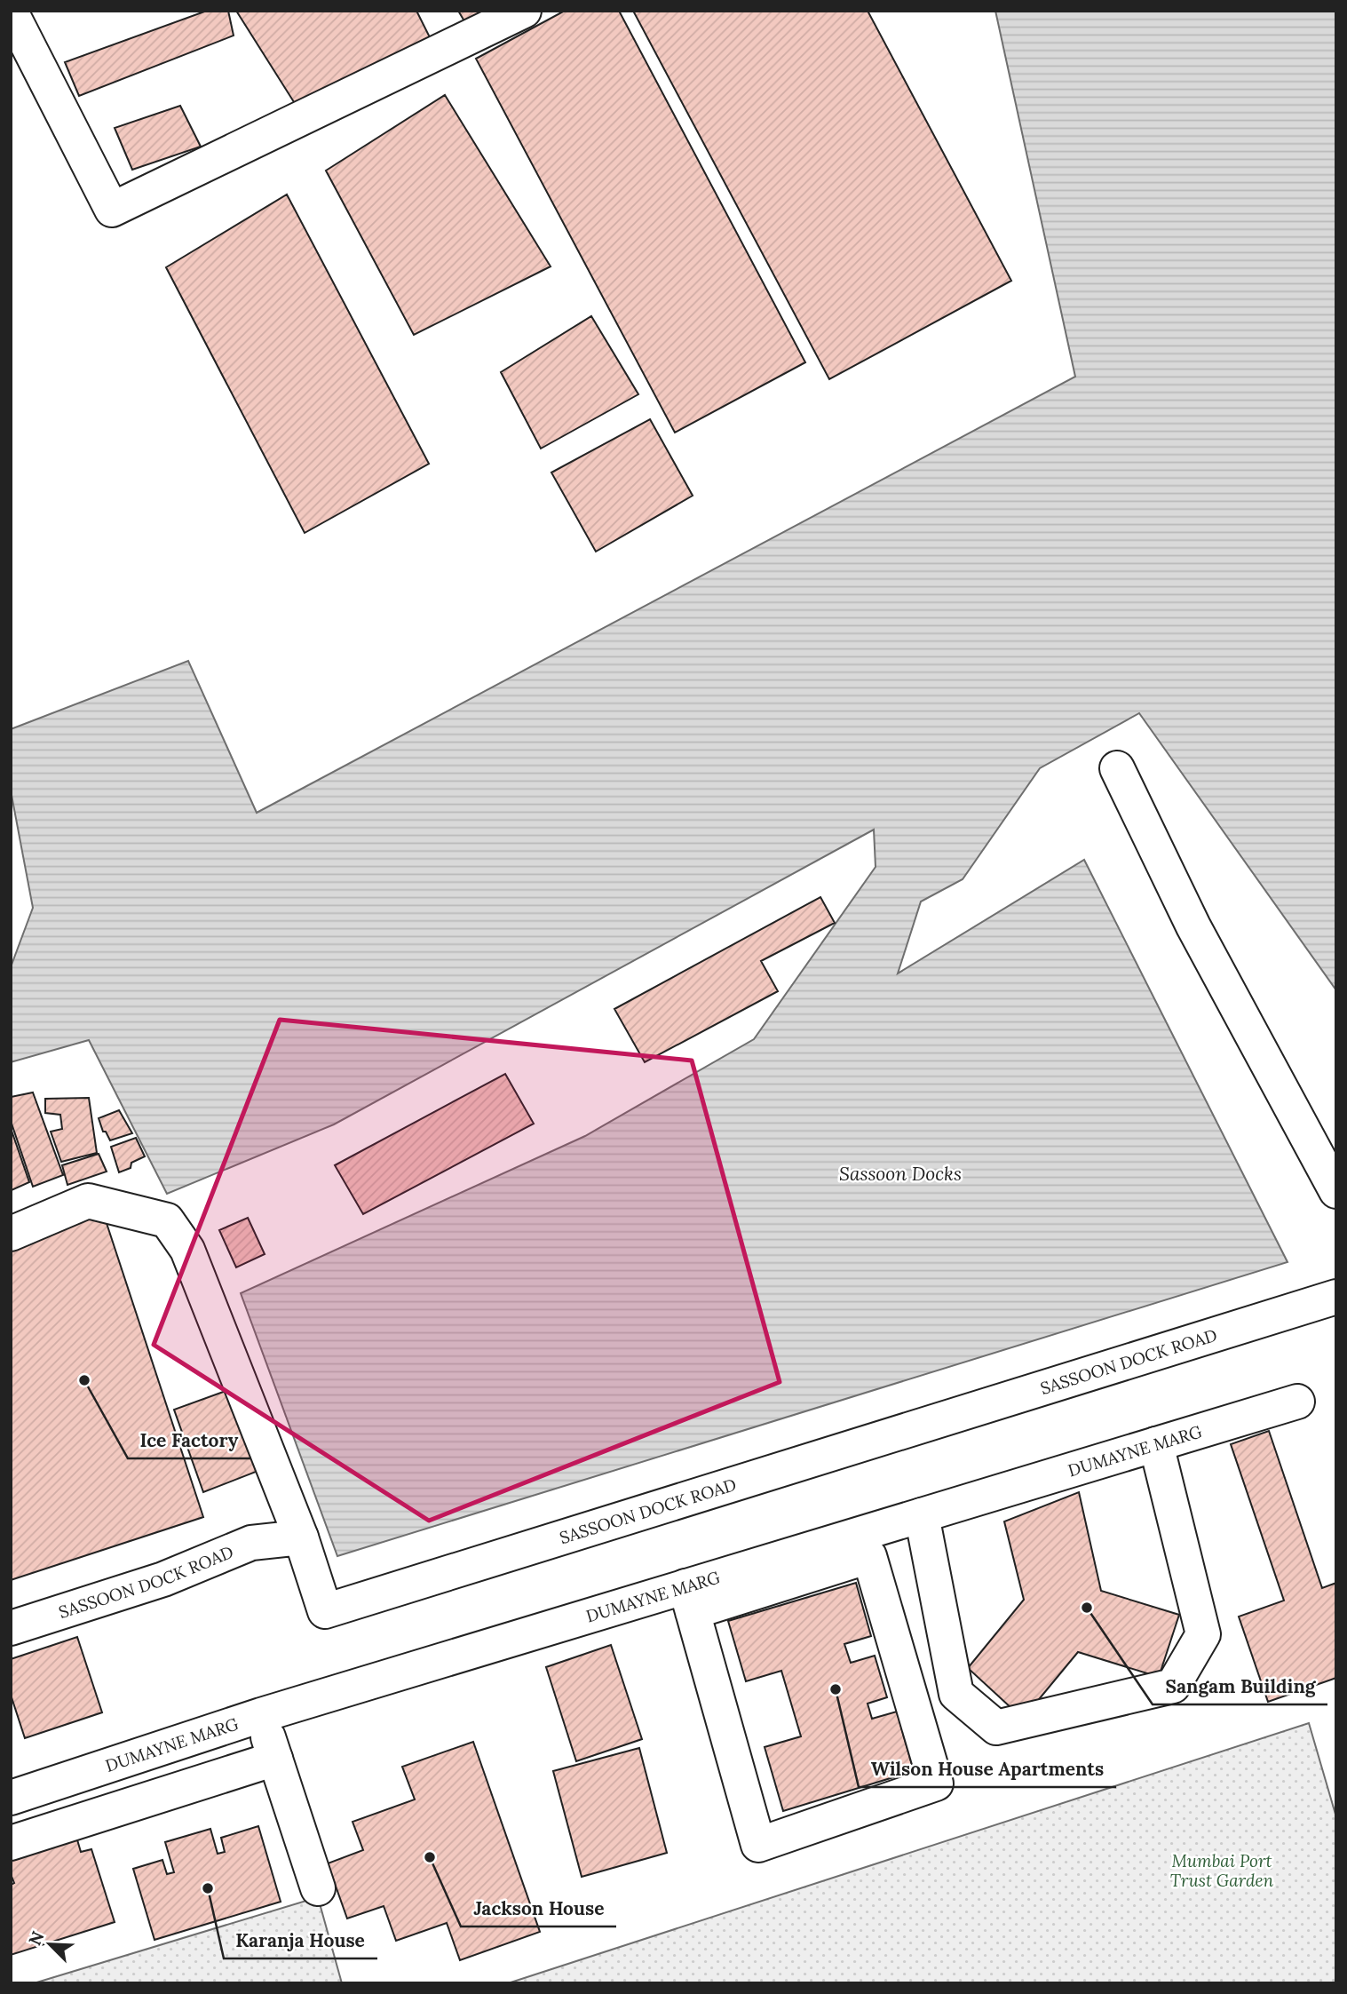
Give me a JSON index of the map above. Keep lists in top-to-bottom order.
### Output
{
  "streets": {
    "street": ["SASSOON DOCK ROAD", "DUMAYNE MARG"]
  },
  "water": ["Sassoon Docks"],
  "parks": ["Mumbai Port Trust Garden"],
  "places": [
    "Ice Factory",
    "Sangam Building",
    "Wilson House Apartments",
    "Jackson House",
    "Karanja House"
  ],
  "north": "top left"
}
